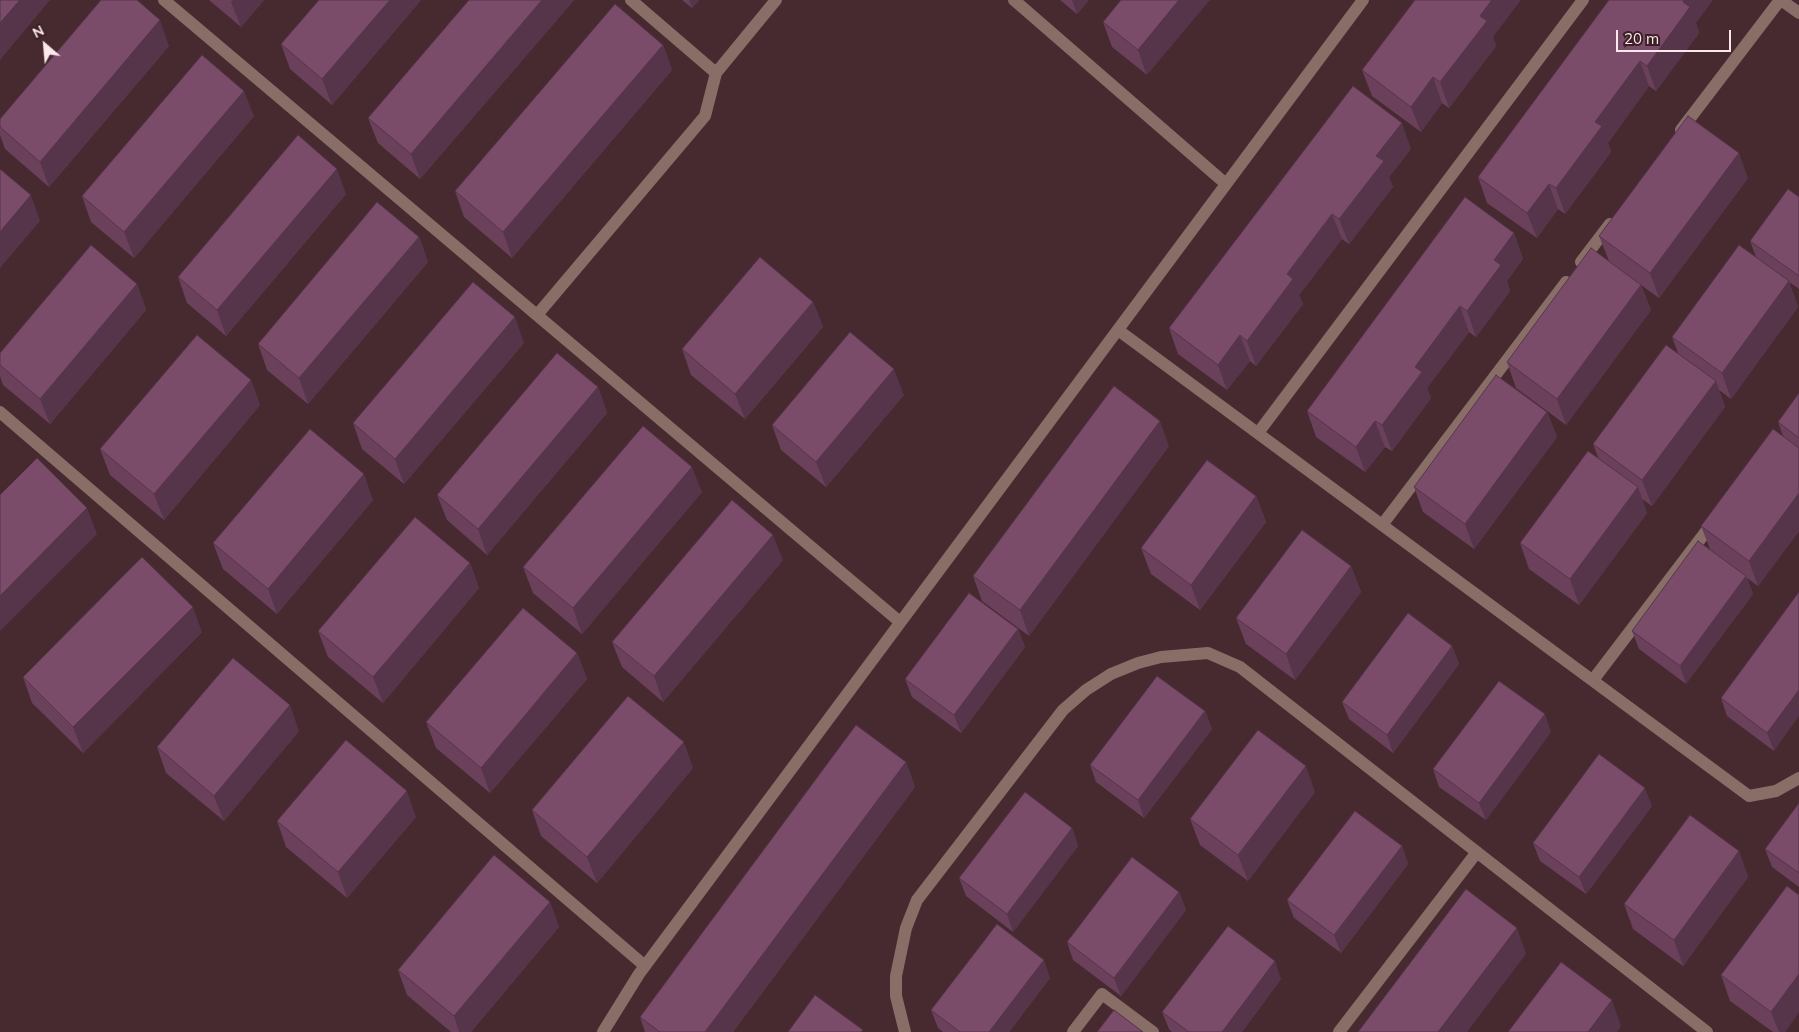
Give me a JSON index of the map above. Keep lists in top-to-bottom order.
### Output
{
  "scale_bar": "20 m",
  "north": "top left"
}
